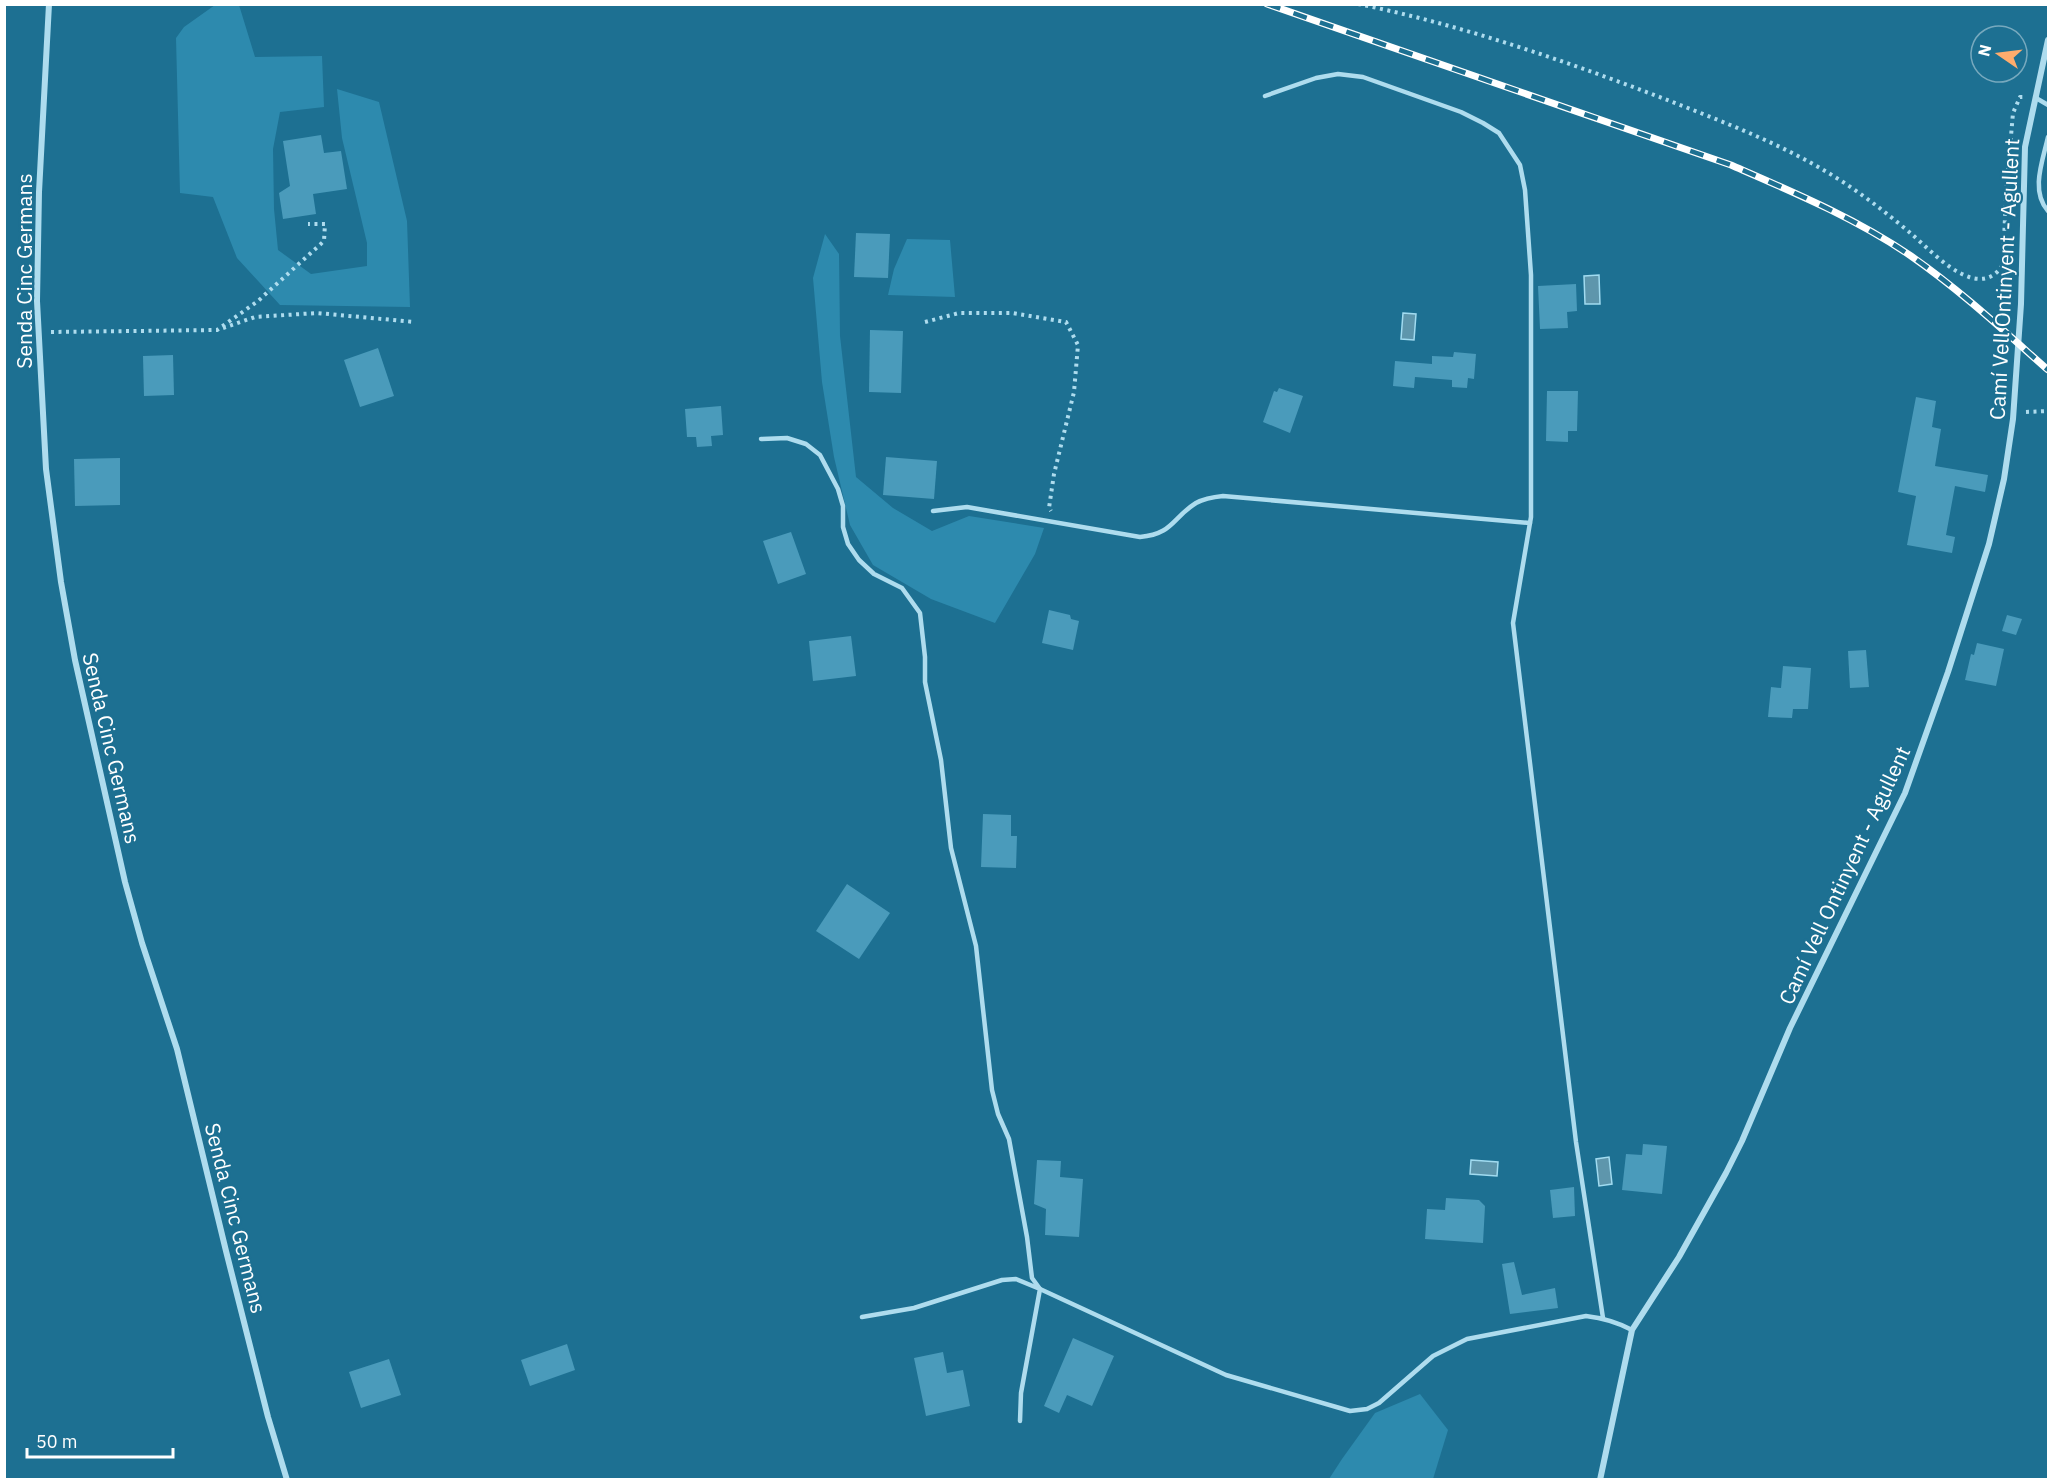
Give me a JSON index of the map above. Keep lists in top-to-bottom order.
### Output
{
  "streets": {
    "street": ["Senda Cinc Germans", "Camí Vell Ontinyent - Agullent"]
  },
  "scale_bar": "50 m",
  "north": "left"
}
